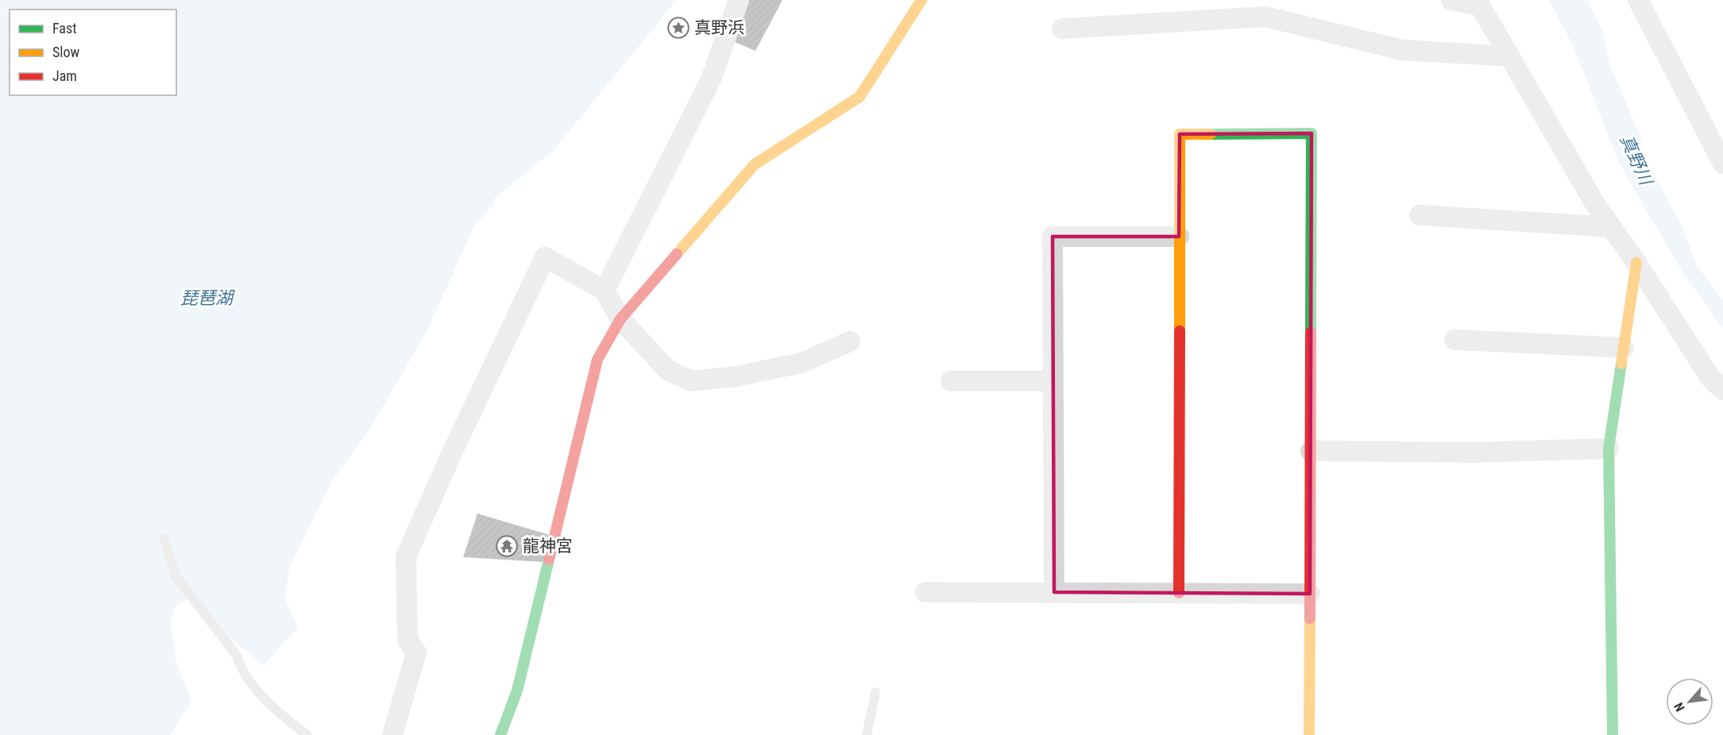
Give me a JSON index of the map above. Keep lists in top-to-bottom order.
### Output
{
  "water": ["真野川", "琵琶湖"],
  "places": {
    "place": ["真野浜"],
    "temple": ["龍神宮"]
  },
  "legend": ["Fast", "Slow", "Jam"],
  "north": "bottom left"
}
